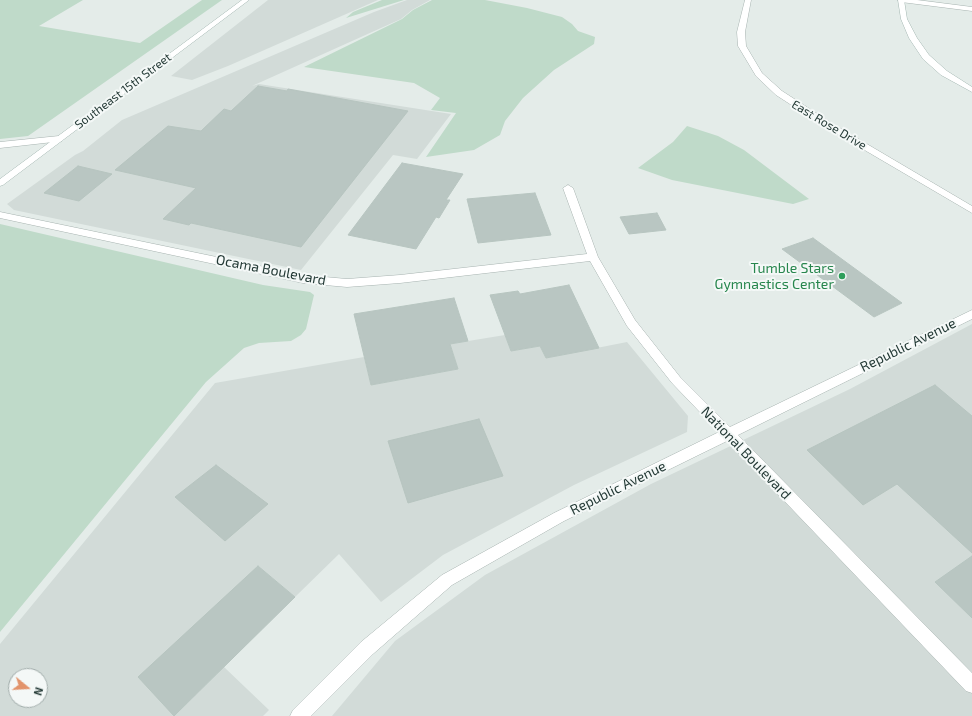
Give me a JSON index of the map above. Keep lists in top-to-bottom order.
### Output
{
  "streets": {
    "street": [
      "Southeast 15th Street",
      "East Rose Drive",
      "Ocama Boulevard",
      "Republic Avenue",
      "National Boulevard"
    ]
  },
  "crossings": [
    ["Ocama Boulevard", "National Boulevard"],
    ["Republic Avenue", "National Boulevard"]
  ],
  "places": ["Tumble Stars Gymnastics Center"],
  "north": "right"
}
